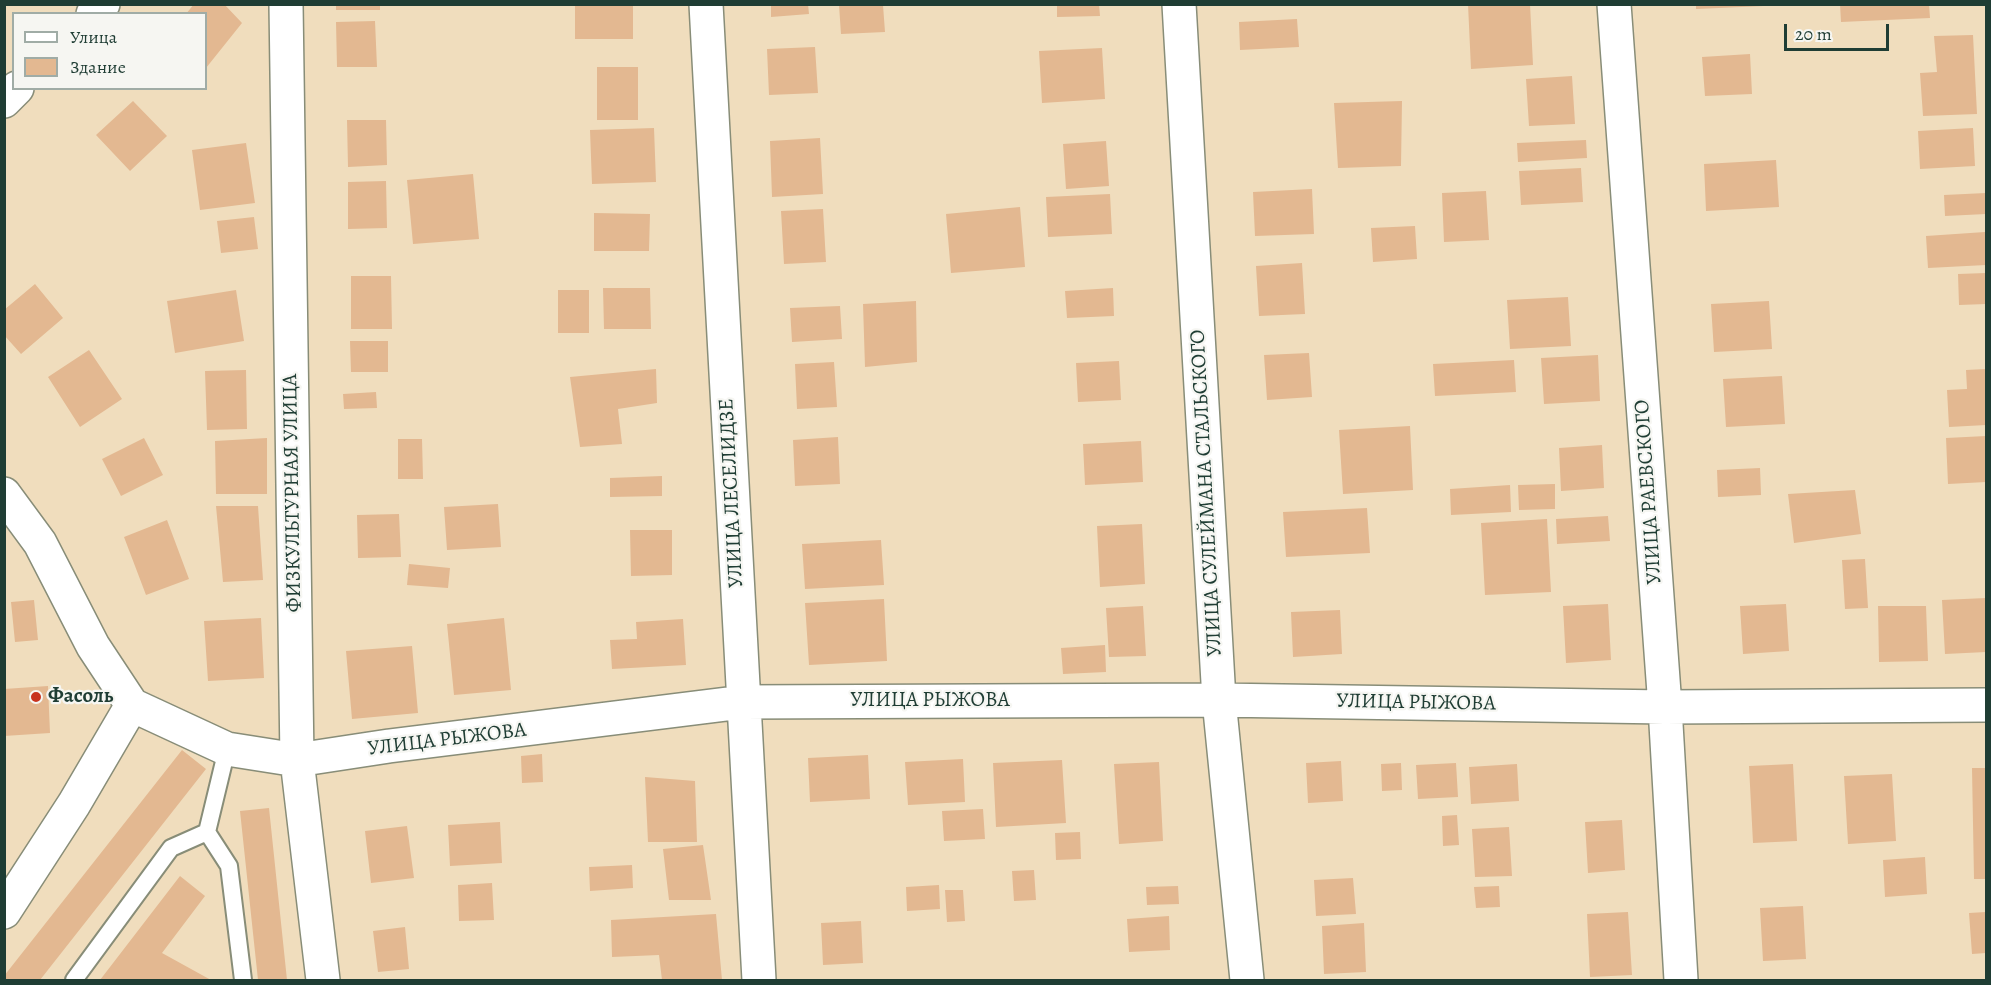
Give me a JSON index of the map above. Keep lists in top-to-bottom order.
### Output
{
  "streets": {
    "street": [
      "УЛИЦА РАЕВСКОГО",
      "ФИЗКУЛЬТУРНАЯ УЛИЦА",
      "УЛИЦА ЛЕСЕЛИДЗЕ",
      "УЛИЦА СУЛЕЙМАНА СТАЛЬСКОГО",
      "УЛИЦА РЫЖОВА"
    ]
  },
  "crossings": [
    ["УЛИЦА РАЕВСКОГО", "УЛИЦА РЫЖОВА"],
    ["ФИЗКУЛЬТУРНАЯ УЛИЦА", "УЛИЦА РЫЖОВА"],
    ["УЛИЦА ЛЕСЕЛИДЗЕ", "УЛИЦА РЫЖОВА"],
    ["УЛИЦА СУЛЕЙМАНА СТАЛЬСКОГО", "УЛИЦА РЫЖОВА"]
  ],
  "places": ["Фасоль"],
  "legend": ["Улица", "Здание"],
  "scale_bar": "20 m"
}
